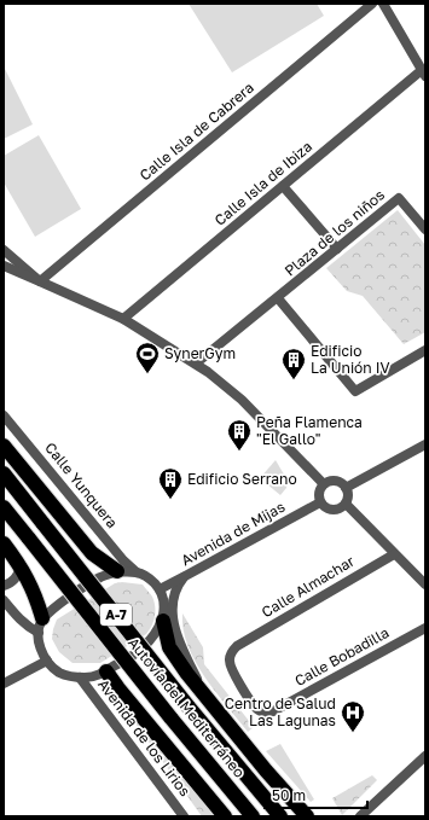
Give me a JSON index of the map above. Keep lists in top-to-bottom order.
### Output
{
  "streets": {
    "highway": ["A-7", "Autovía del Mediterráneo"],
    "street": [
      "Calle Isla de Cabrera",
      "Calle Isla de Ibiza",
      "Plaza de los niños",
      "Calle Yunquera",
      "Avenida de Mijas",
      "Calle Almachar",
      "Calle Bobadilla",
      "Avenida de los Lirios"
    ]
  },
  "crossings": [
    ["Calle Yunquera", "Avenida de Mijas"],
    ["Calle Yunquera", "Avenida de los Lirios"],
    ["Avenida de Mijas", "Avenida de los Lirios"],
    ["Calle Almachar", "Calle Bobadilla"]
  ],
  "places": {
    "sports": ["SynerGym"],
    "building": ["Edificio La Unión IV", "Peña Flamenca \"El Gallo\"", "Edificio Serrano"],
    "hospital": ["Centro de Salud Las Lagunas"]
  },
  "scale_bar": "50 m"
}
